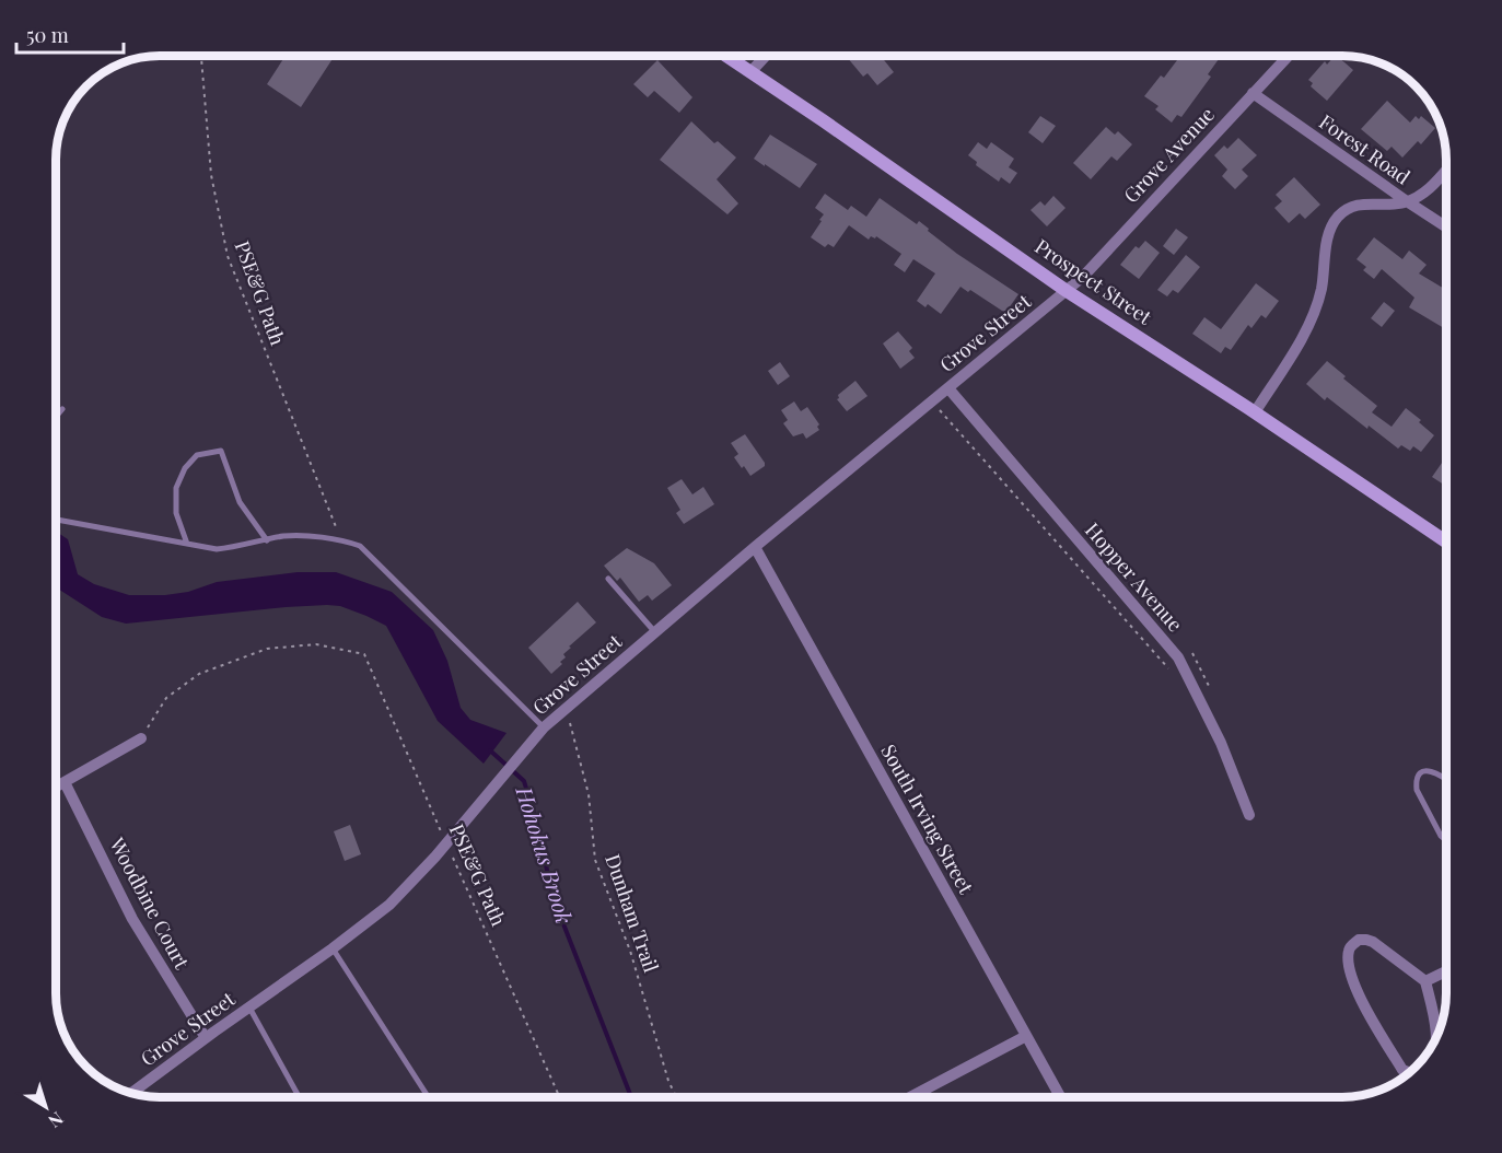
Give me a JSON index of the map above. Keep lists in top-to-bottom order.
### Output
{
  "streets": {
    "main road": ["Prospect Street"],
    "street": [
      "Forest Road",
      "Grove Avenue",
      "Grove Street",
      "Hopper Avenue",
      "South Irving Street",
      "Woodbine Court"
    ],
    "path": ["PSE&G Path", "Dunham Trail"]
  },
  "crossings": [
    ["Forest Road", "Grove Avenue"],
    ["Grove Avenue", "Prospect Street"],
    ["Grove Avenue", "Grove Street"],
    ["Prospect Street", "Grove Street"],
    ["PSE&G Path", "Grove Street"],
    ["Grove Street", "Hopper Avenue"],
    ["Grove Street", "South Irving Street"],
    ["Grove Street", "Woodbine Court"]
  ],
  "water": ["Hohokus Brook"],
  "scale_bar": "50 m",
  "north": "bottom right"
}
